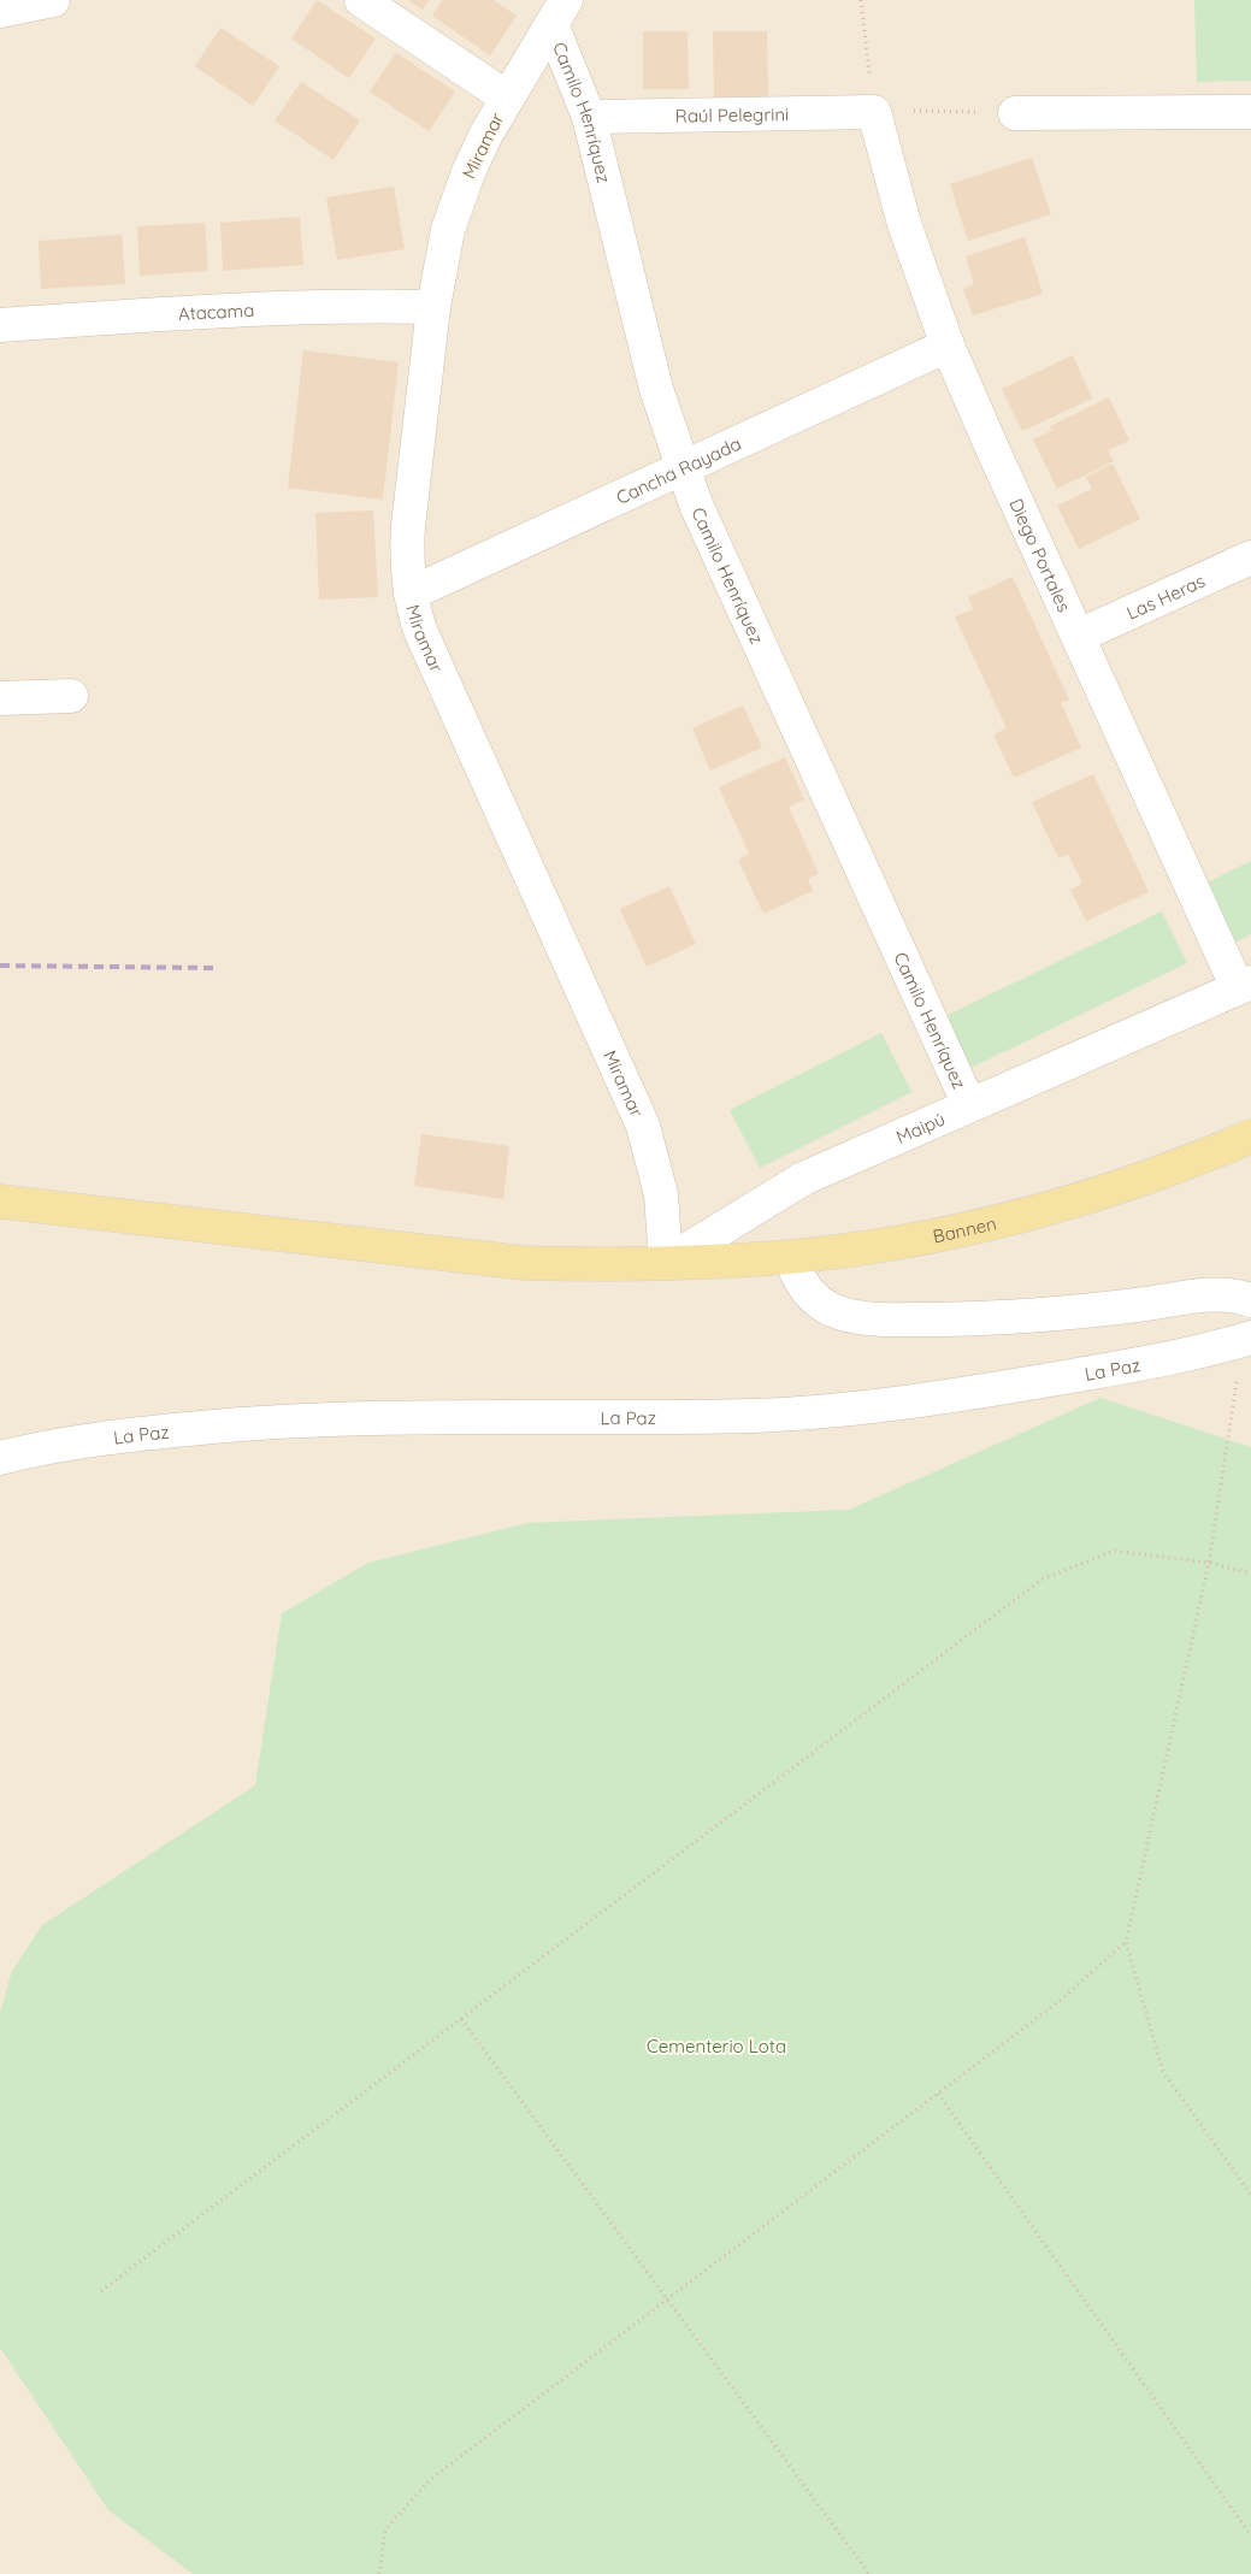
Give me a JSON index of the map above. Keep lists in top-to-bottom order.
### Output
{
  "streets": {
    "main road": ["Bannen"],
    "street": [
      "Camilo Henríquez",
      "Raúl Pelegrini",
      "Miramar",
      "Atacama",
      "Cancha Rayada",
      "Diego Portales",
      "Las Heras",
      "Maipú",
      "La Paz"
    ]
  },
  "crossings": [
    ["Camilo Henríquez", "Raúl Pelegrini"],
    ["Camilo Henríquez", "Miramar"],
    ["Camilo Henríquez", "Cancha Rayada"],
    ["Camilo Henríquez", "Maipú"],
    ["Raúl Pelegrini", "Diego Portales"],
    ["Miramar", "Atacama"],
    ["Miramar", "Cancha Rayada"],
    ["Miramar", "Maipú"],
    ["Miramar", "Bannen"],
    ["Cancha Rayada", "Diego Portales"],
    ["Diego Portales", "Las Heras"],
    ["Diego Portales", "Maipú"],
    ["Maipú", "Bannen"]
  ],
  "parks": ["Cementerio Lota"]
}
